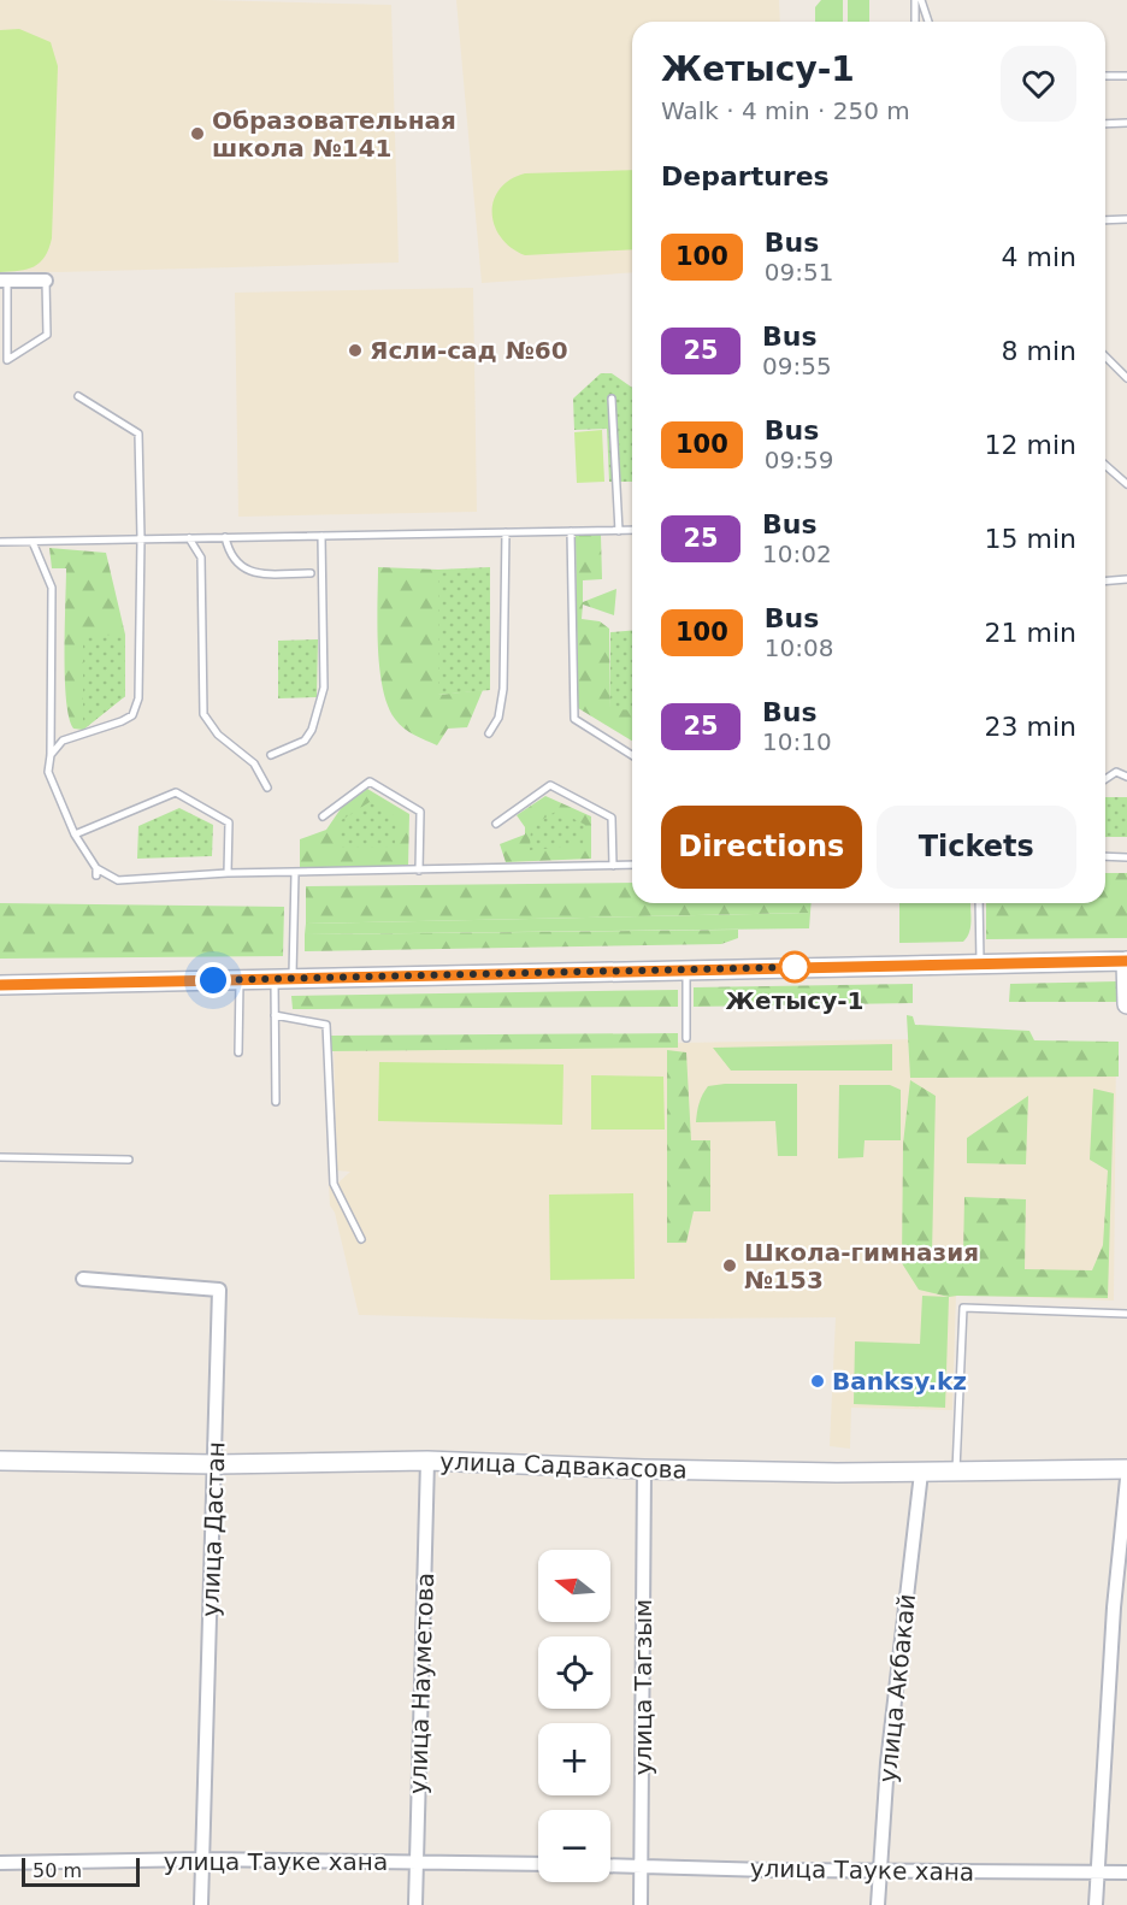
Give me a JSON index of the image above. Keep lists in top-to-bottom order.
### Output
{
  "streets": {
    "street": [
      "улица Садвакасова",
      "улица Дастан",
      "улица Науметова",
      "улица Тагзым",
      "улица Акбакай",
      "улица Тауке хана"
    ]
  },
  "crossings": [
    ["улица Садвакасова", "улица Дастан"],
    ["улица Садвакасова", "улица Науметова"],
    ["улица Садвакасова", "улица Тагзым"],
    ["улица Садвакасова", "улица Акбакай"],
    ["улица Дастан", "улица Тауке хана"],
    ["улица Науметова", "улица Тауке хана"],
    ["улица Тагзым", "улица Тауке хана"],
    ["улица Акбакай", "улица Тауке хана"]
  ],
  "places": [
    "Образовательная школа №141",
    "Ясли-сад №60",
    "Жетысу-1",
    "Школа-гимназия №153",
    "Banksy.kz"
  ],
  "lines": ["bus line 100"],
  "scale_bar": "50 m",
  "north": "left",
  "page": {
    "heading": [
      ["Жетысу-1", "Walk · 4 min · 250 m"],
      "Departures"
    ],
    "list": [
      {
        "mark": "100",
        "name": "Bus",
        "note": "09:51",
        "value": "4 min"
      },
      {
        "mark": "25",
        "name": "Bus",
        "note": "09:55",
        "value": "8 min"
      },
      {
        "mark": "100",
        "name": "Bus",
        "note": "09:59",
        "value": "12 min"
      },
      {
        "mark": "25",
        "name": "Bus",
        "note": "10:02",
        "value": "15 min"
      },
      {
        "mark": "100",
        "name": "Bus",
        "note": "10:08",
        "value": "21 min"
      },
      {
        "mark": "25",
        "name": "Bus",
        "note": "10:10",
        "value": "23 min"
      }
    ],
    "buttons": ["Directions", "Tickets"],
    "map_buttons": ["+", "−"],
    "scale": "50 m"
  }
}
